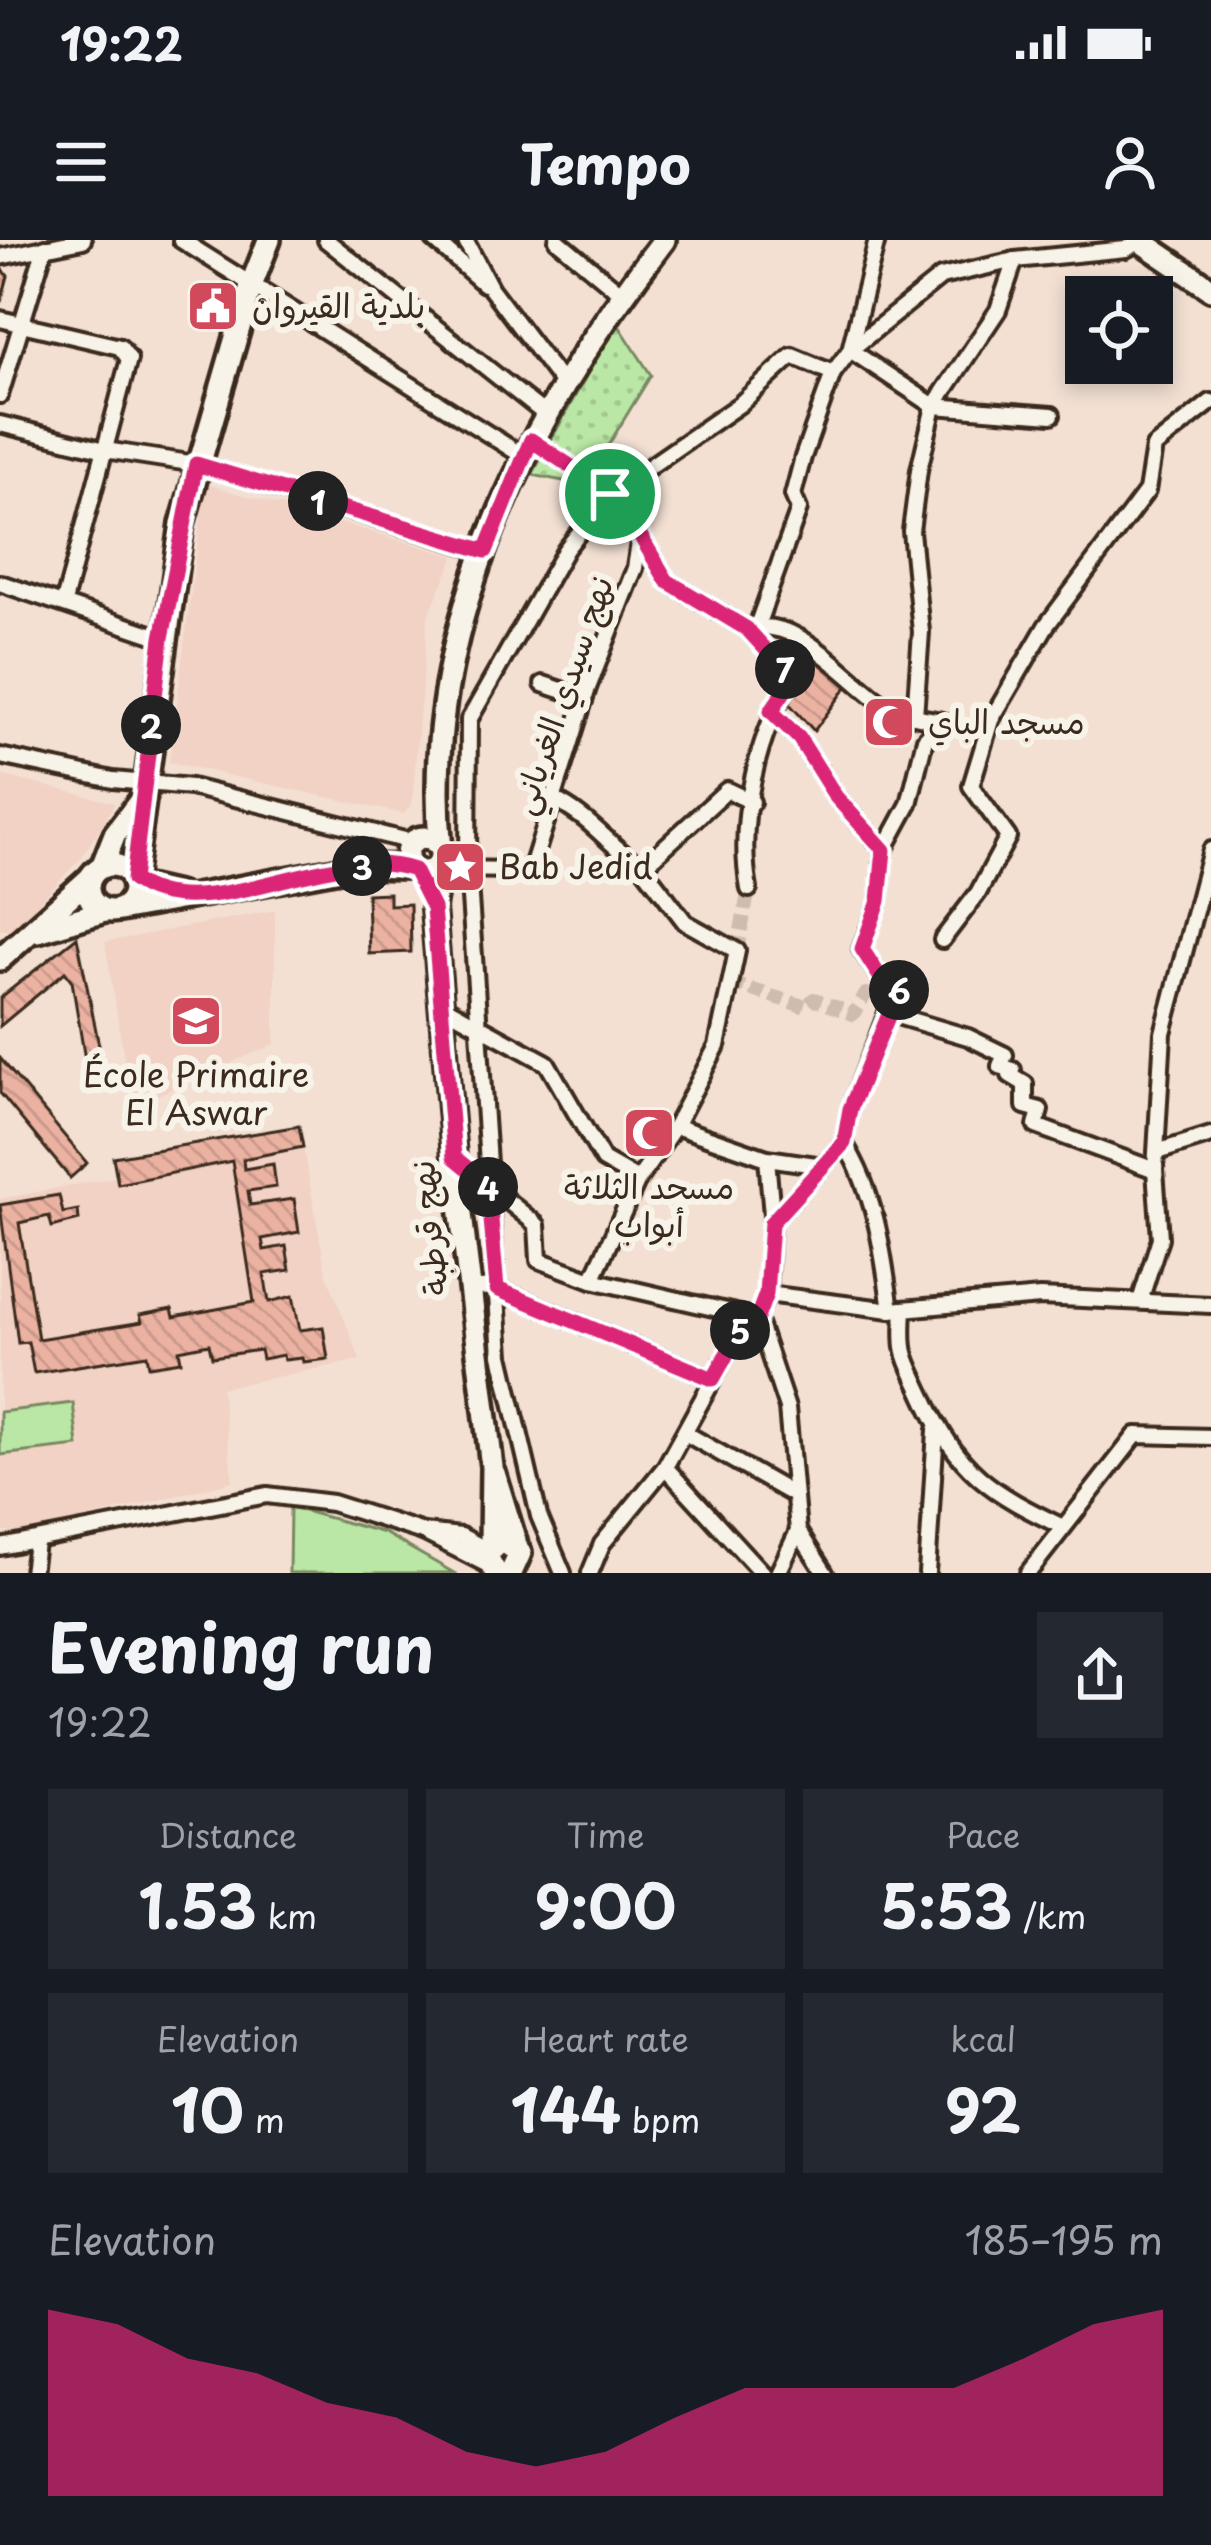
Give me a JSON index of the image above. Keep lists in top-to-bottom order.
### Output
{
  "streets": {
    "street": ["نهج سيدي الغرياني", "نهج قرطبة"]
  },
  "places": {
    "public building": ["بلدية القيروان"],
    "mosque": ["مسجد الباي", "مسجد الثلاثة أبواب"],
    "place": ["Bab Jedid"],
    "school or university": ["École Primaire El Aswar"]
  },
  "page": {
    "status": "19:22",
    "header": "Tempo",
    "pins": [
      "1",
      "7",
      "2",
      "3",
      "6",
      "4",
      "5"
    ],
    "heading": ["Evening run", "19:22"],
    "stats": [
      ["Distance", "1.53 km"],
      ["Time", "9:00"],
      ["Pace", "5:53 /km"],
      ["Elevation", "10 m"],
      ["Heart rate", "144 bpm"],
      ["kcal", "92"]
    ],
    "chart": ["Elevation", "185–195 m"]
  }
}
